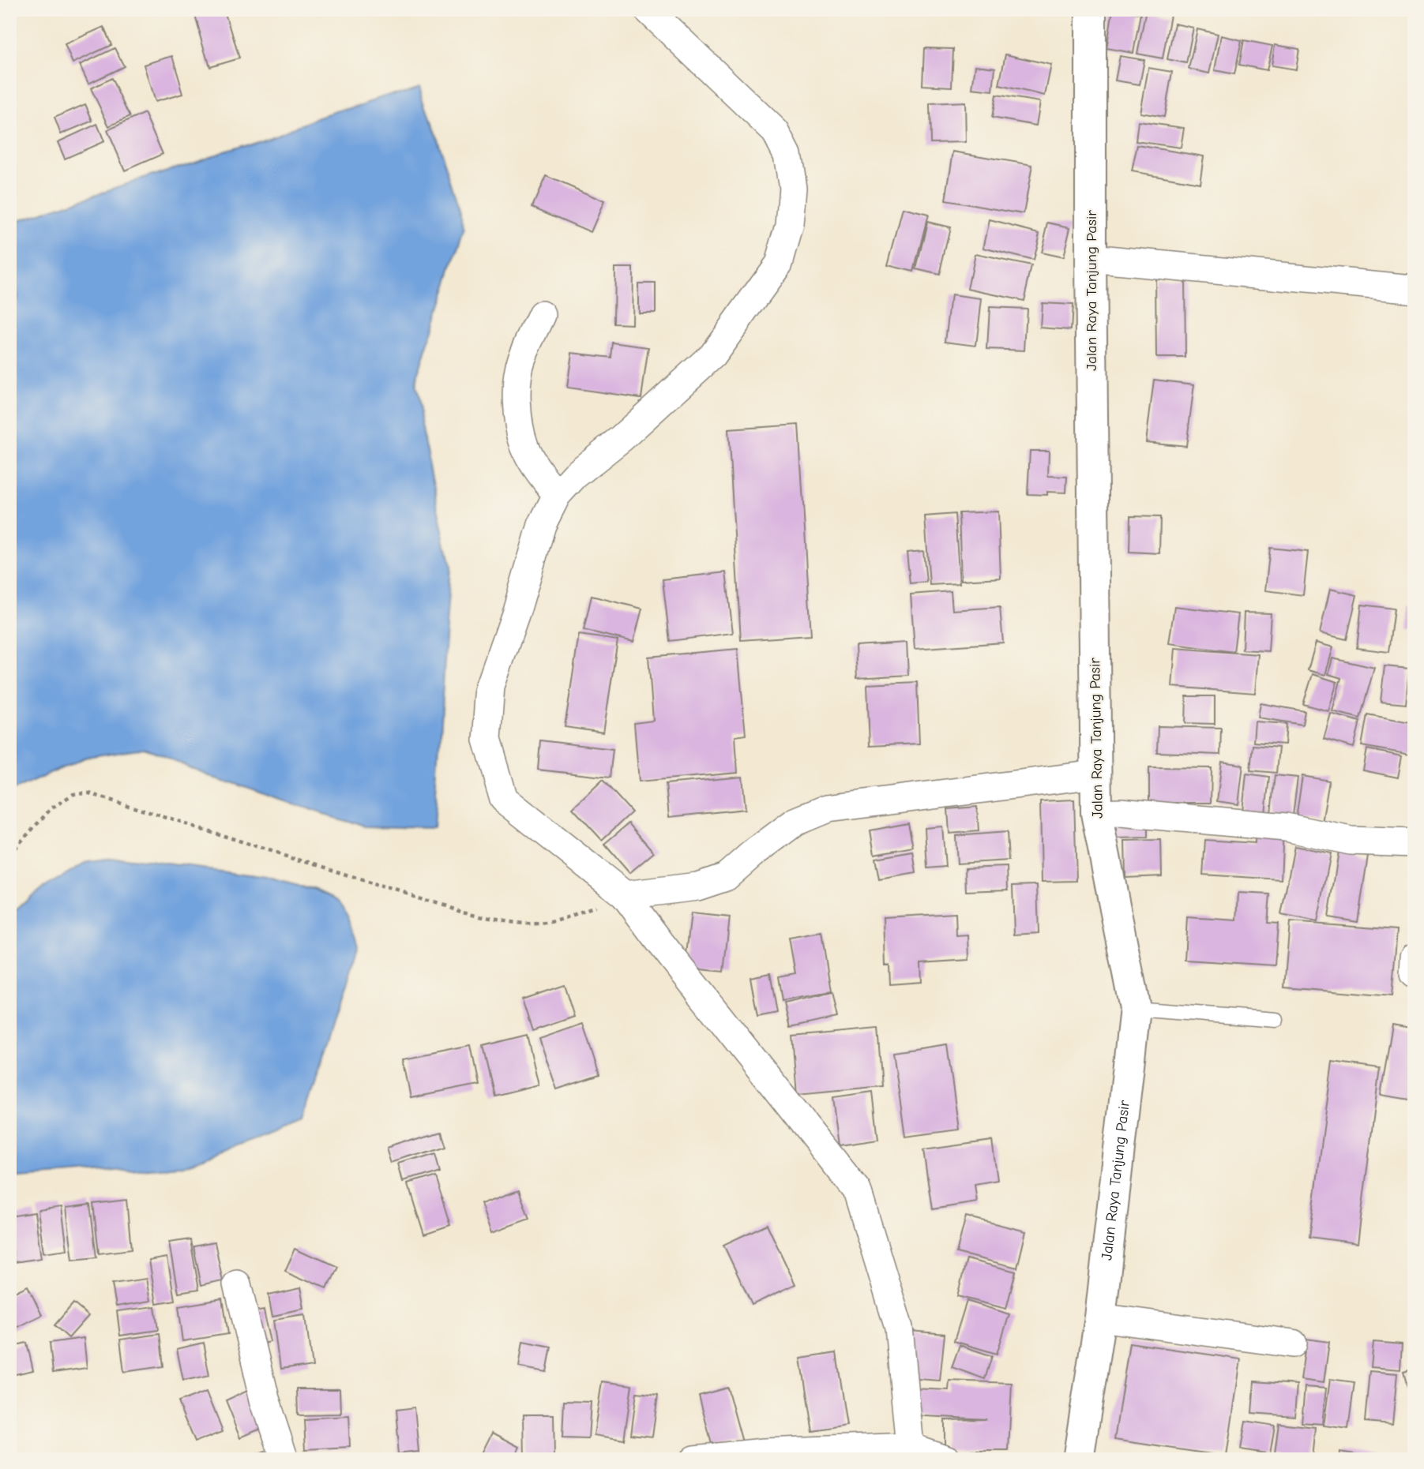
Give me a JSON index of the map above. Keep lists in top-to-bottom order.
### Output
{
  "streets": {
    "street": ["Jalan Raya Tanjung Pasir"]
  }
}
